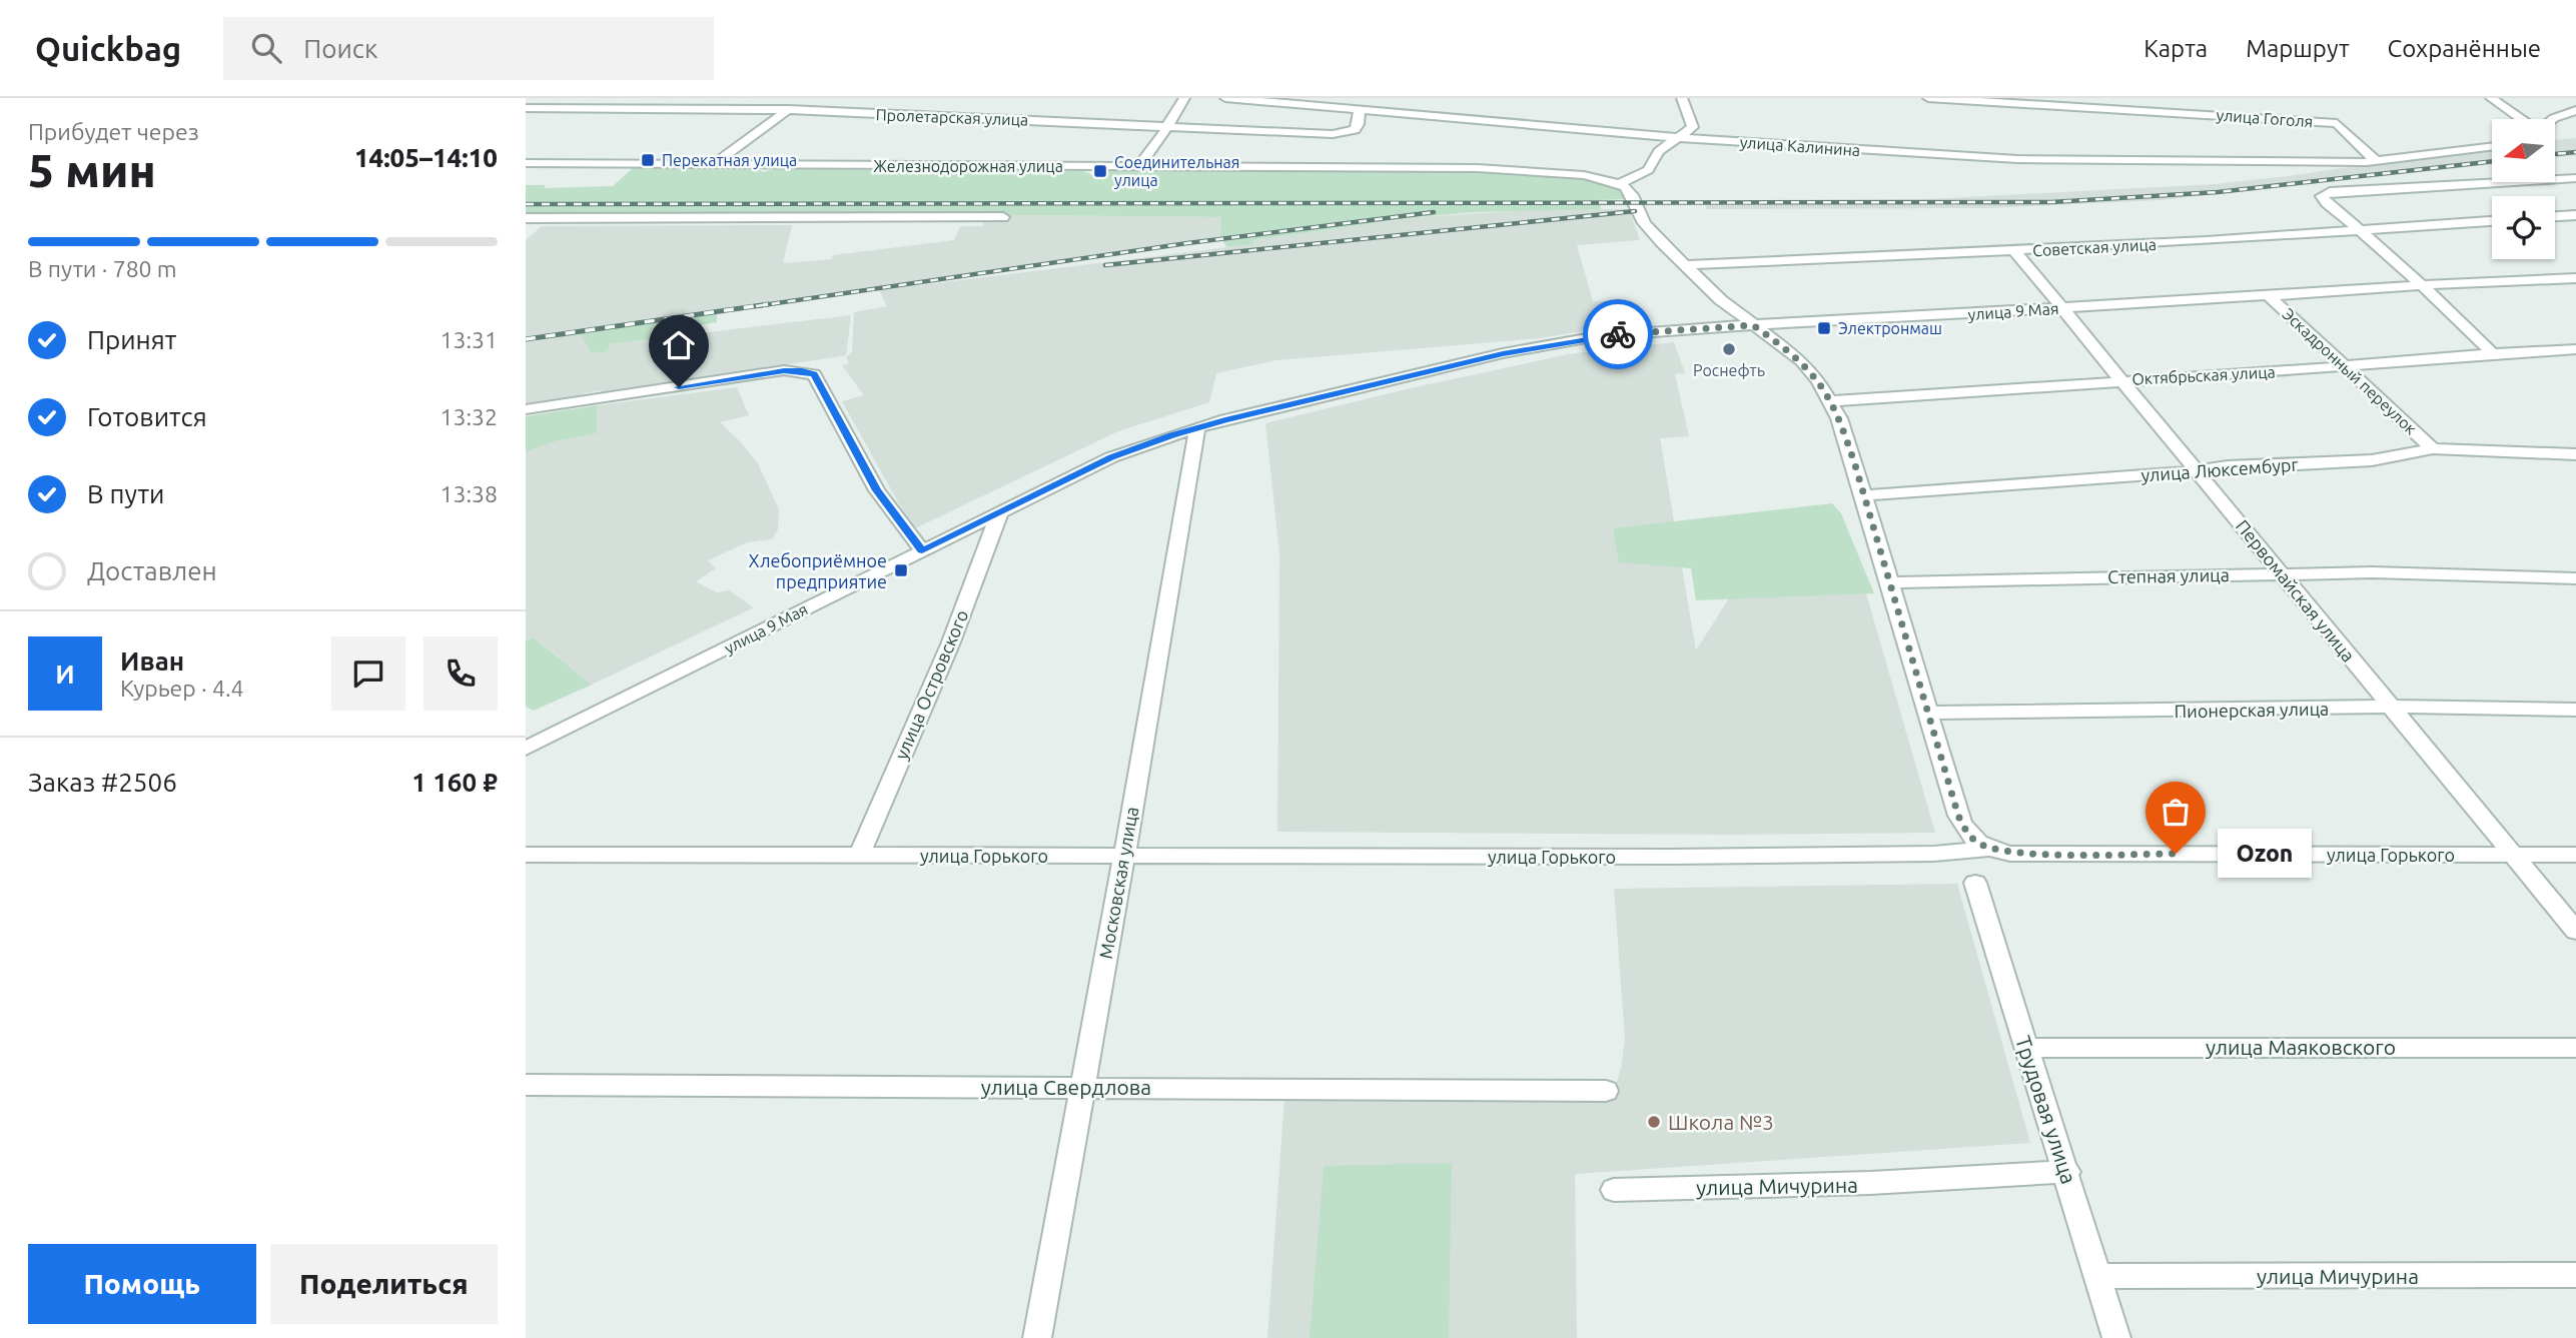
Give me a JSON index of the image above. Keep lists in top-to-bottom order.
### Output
{
  "streets": {
    "street": [
      "Пролетарская улица",
      "улица Гоголя",
      "улица Калинина",
      "Железнодорожная улица",
      "Советская улица",
      "улица 9 Мая",
      "Эскадронный переулок",
      "Октябрьская улица",
      "улица Люксембург",
      "Степная улица",
      "Первомайская улица",
      "улица Островского",
      "Пионерская улица",
      "улица Горького",
      "Московская улица",
      "улица Маяковского",
      "улица Свердлова",
      "Трудовая улица",
      "улица Мичурина"
    ]
  },
  "crossings": [
    ["Пролетарская улица", "улица Калинина"],
    ["улица Гоголя", "улица Калинина"],
    ["Советская улица", "Первомайская улица"],
    ["улица 9 Мая", "Эскадронный переулок"],
    ["улица 9 Мая", "Первомайская улица"],
    ["улица 9 Мая", "улица Островского"],
    ["улица 9 Мая", "Московская улица"],
    ["Эскадронный переулок", "Октябрьская улица"],
    ["Эскадронный переулок", "улица Люксембург"],
    ["Октябрьская улица", "Первомайская улица"],
    ["улица Люксембург", "Первомайская улица"],
    ["Степная улица", "Первомайская улица"],
    ["Первомайская улица", "Пионерская улица"],
    ["Первомайская улица", "улица Горького"],
    ["улица Островского", "улица Горького"],
    ["улица Горького", "Московская улица"],
    ["Московская улица", "улица Свердлова"],
    ["улица Маяковского", "Трудовая улица"],
    ["Трудовая улица", "улица Мичурина"]
  ],
  "places": {
    "transit": [
      "Перекатная улица",
      "Соединительная улица",
      "Электронмаш",
      "Хлебоприёмное предприятие"
    ],
    "other": ["Роснефть", "Ozon", "Школа №3"]
  },
  "north": "left",
  "page": {
    "header": "Quickbag",
    "search": "Поиск",
    "nav": ["Карта", "Маршрут", "Сохранённые"],
    "heading": ["5 мин", "Прибудет через", "14:05–14:10"],
    "panel": [
      "Иван",
      "Курьер · 4.4",
      "Заказ #2506",
      "1 160 ₽"
    ],
    "bar": "В пути · 780 m",
    "list": [
      ["Принят", "13:31"],
      ["Готовится", "13:32"],
      ["В пути", "13:38"],
      "Доставлен"
    ],
    "round": "И",
    "bubble": "Ozon",
    "buttons": ["Помощь", "Поделиться"]
  }
}
